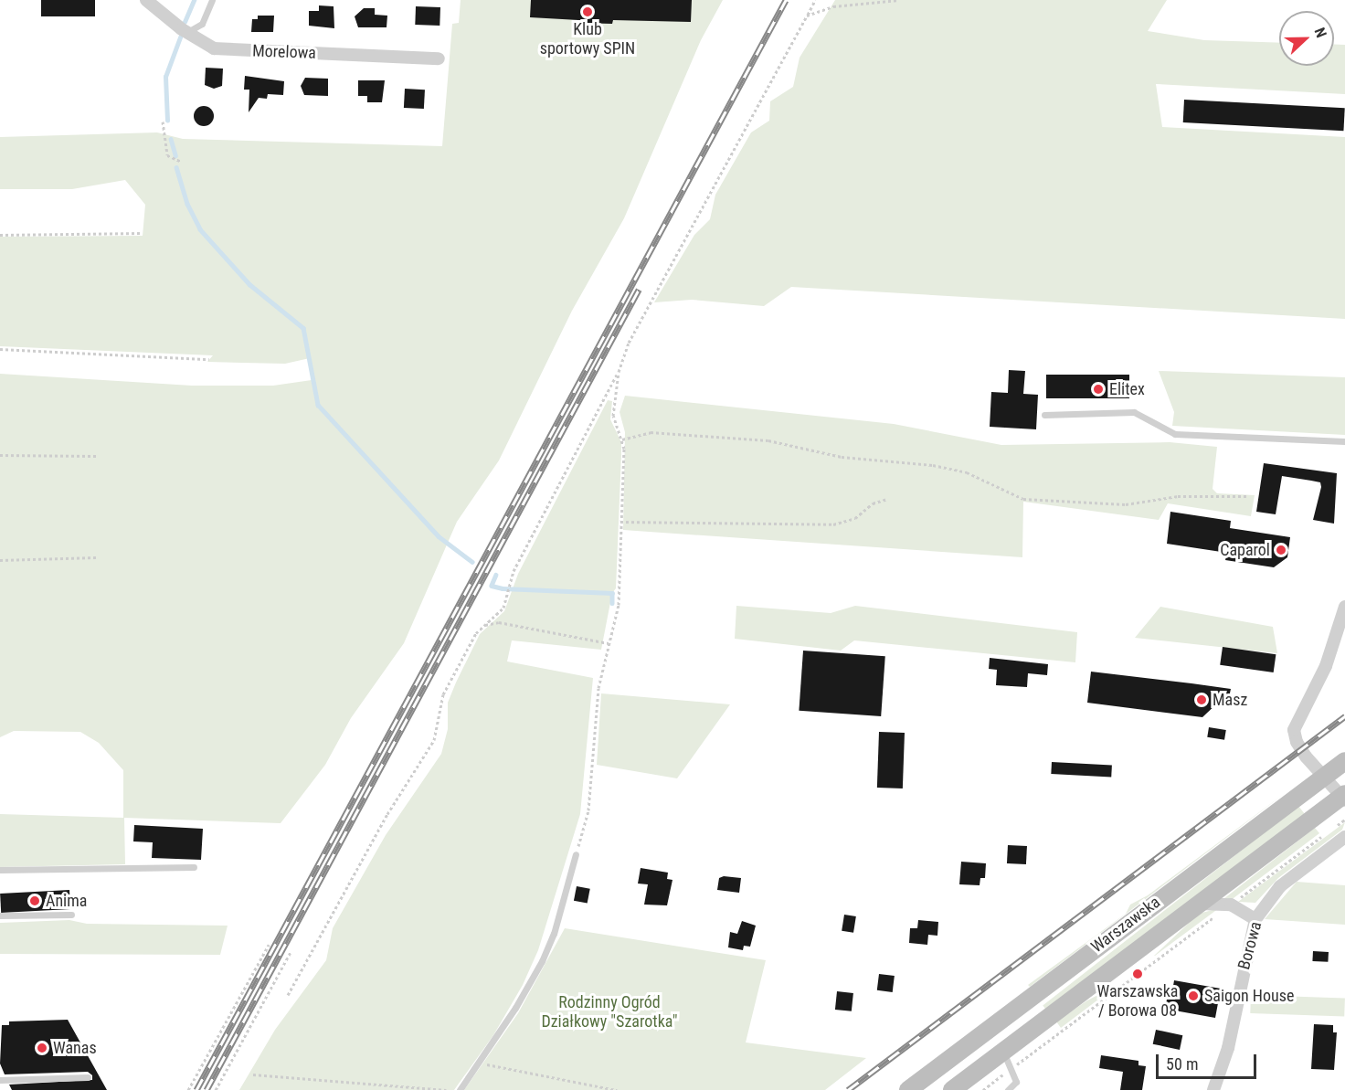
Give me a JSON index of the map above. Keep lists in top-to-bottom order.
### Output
{
  "streets": {
    "main road": ["Warszawska"],
    "street": ["Morelowa", "Borowa"]
  },
  "parks": ["Rodzinny Ogród Działkowy \"Szarotka\""],
  "places": [
    "Klub sportowy SPIN",
    "Elitex",
    "Caparol",
    "Masz",
    "Anima",
    "Warszawska / Borowa 08",
    "Saigon House",
    "Wanas"
  ],
  "scale_bar": "50 m",
  "north": "right"
}
